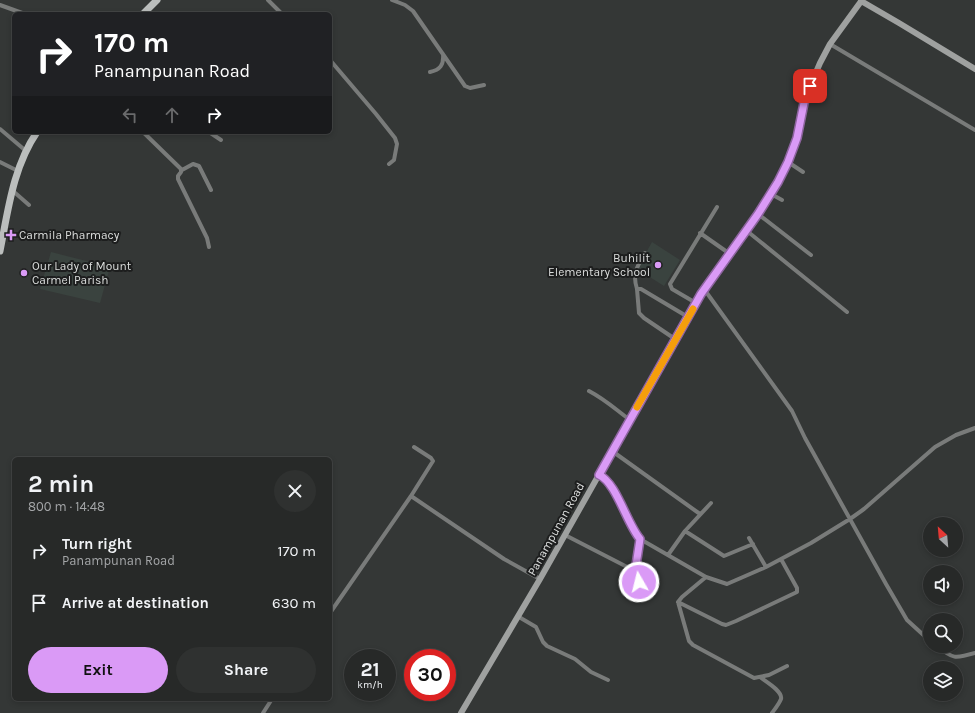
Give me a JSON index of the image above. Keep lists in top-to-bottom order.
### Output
{
  "streets": {
    "street": ["Panampunan Road"]
  },
  "places": {
    "health": ["Carmila Pharmacy"],
    "other": ["Buhilit Elementary School", "Our Lady of Mount Carmel Parish"]
  },
  "north": "top left",
  "page": {
    "turn": ["170 m", "Panampunan Road"],
    "heading": ["2 min", "800 m · 14:48"],
    "list": [
      {
        "name": "Turn right",
        "note": "Panampunan Road",
        "value": "170 m"
      },
      {
        "name": "Arrive at destination",
        "value": "630 m"
      }
    ],
    "buttons": ["Exit", "Share"],
    "speed": "21 km/h",
    "limit": "30"
  }
}
